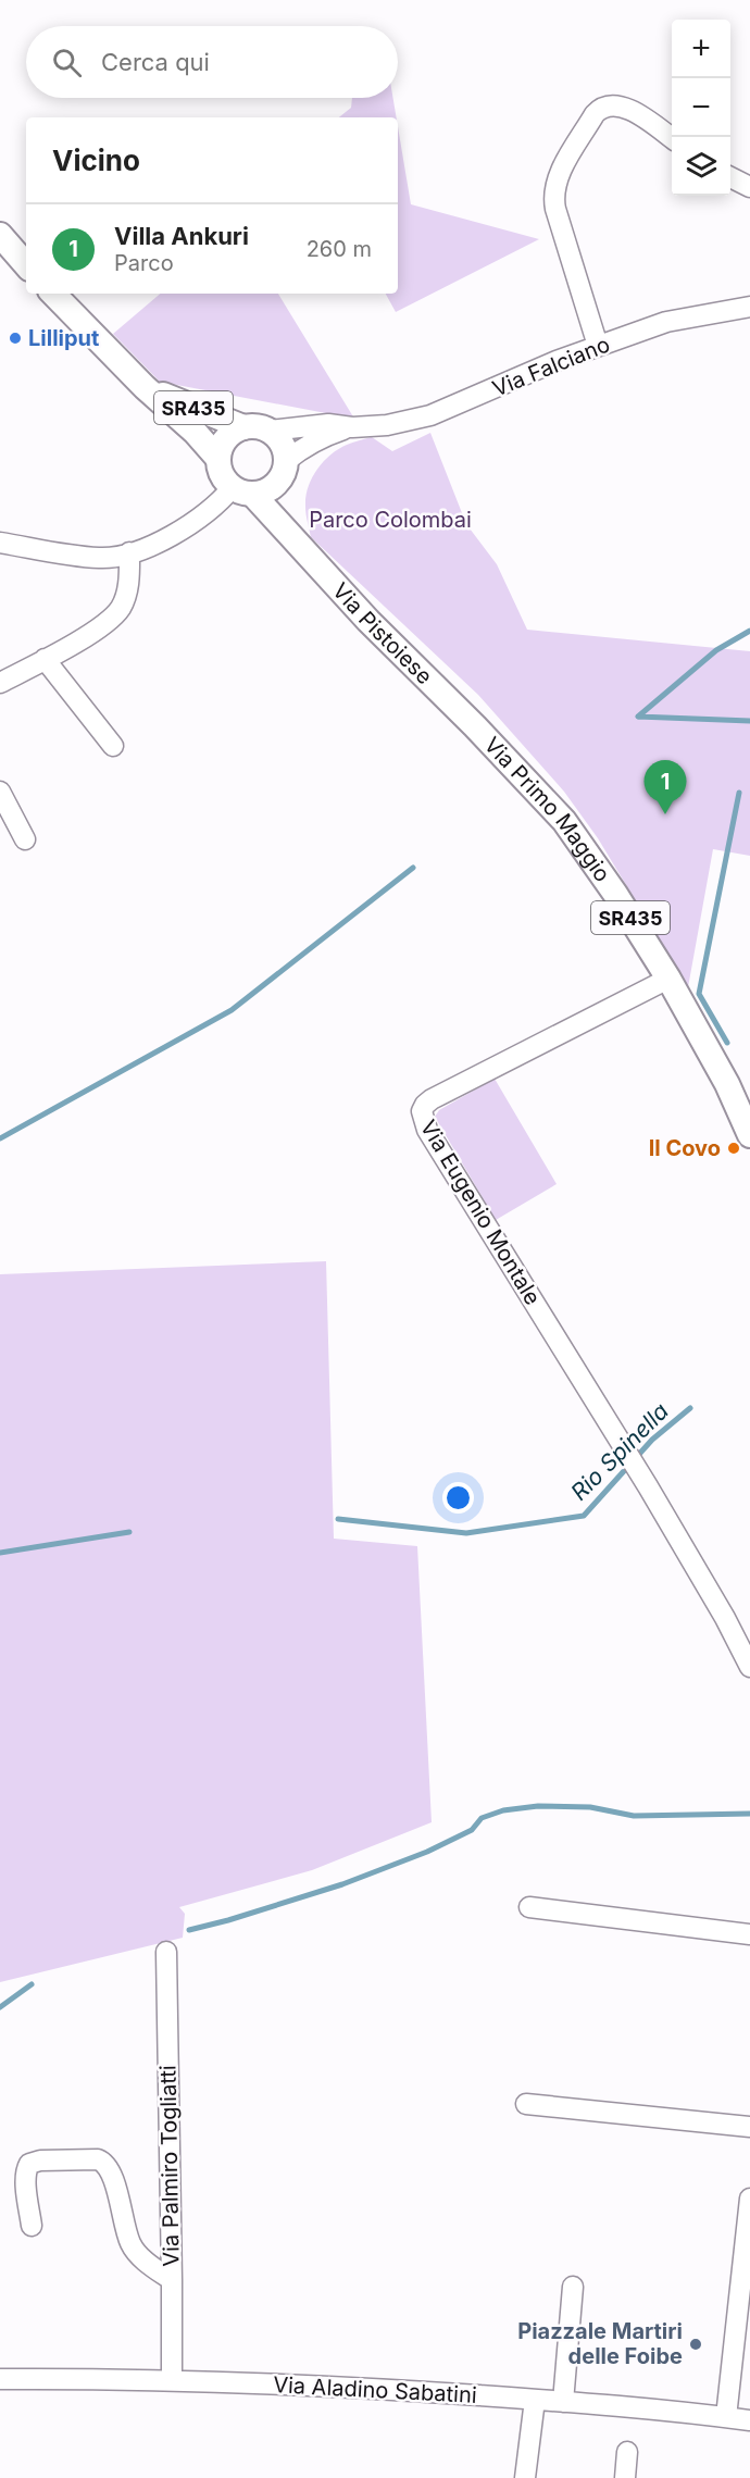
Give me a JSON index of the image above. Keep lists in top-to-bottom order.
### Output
{
  "streets": {
    "main road": ["SR435", "Via Pistoiese", "Via Primo Maggio"],
    "street": [
      "Via Falciano",
      "Via Eugenio Montale",
      "Via Palmiro Togliatti",
      "Via Aladino Sabatini"
    ]
  },
  "crossings": [
    ["Via Falciano", "Via Pistoiese"],
    ["Via Pistoiese", "Via Primo Maggio"],
    ["Via Primo Maggio", "Via Eugenio Montale"],
    ["Via Palmiro Togliatti", "Via Aladino Sabatini"]
  ],
  "water": ["Rio Spinella"],
  "parks": ["Parco Colombai"],
  "places": ["Lilliput", "Il Covo", "Piazzale Martiri delle Foibe"],
  "page": {
    "map_buttons": ["+", "−"],
    "search": "Cerca qui",
    "heading": "Vicino",
    "list": [
      {
        "mark": "1",
        "name": "Villa Ankuri",
        "note": "Parco",
        "value": "260 m"
      }
    ],
    "pins": "1"
  }
}
